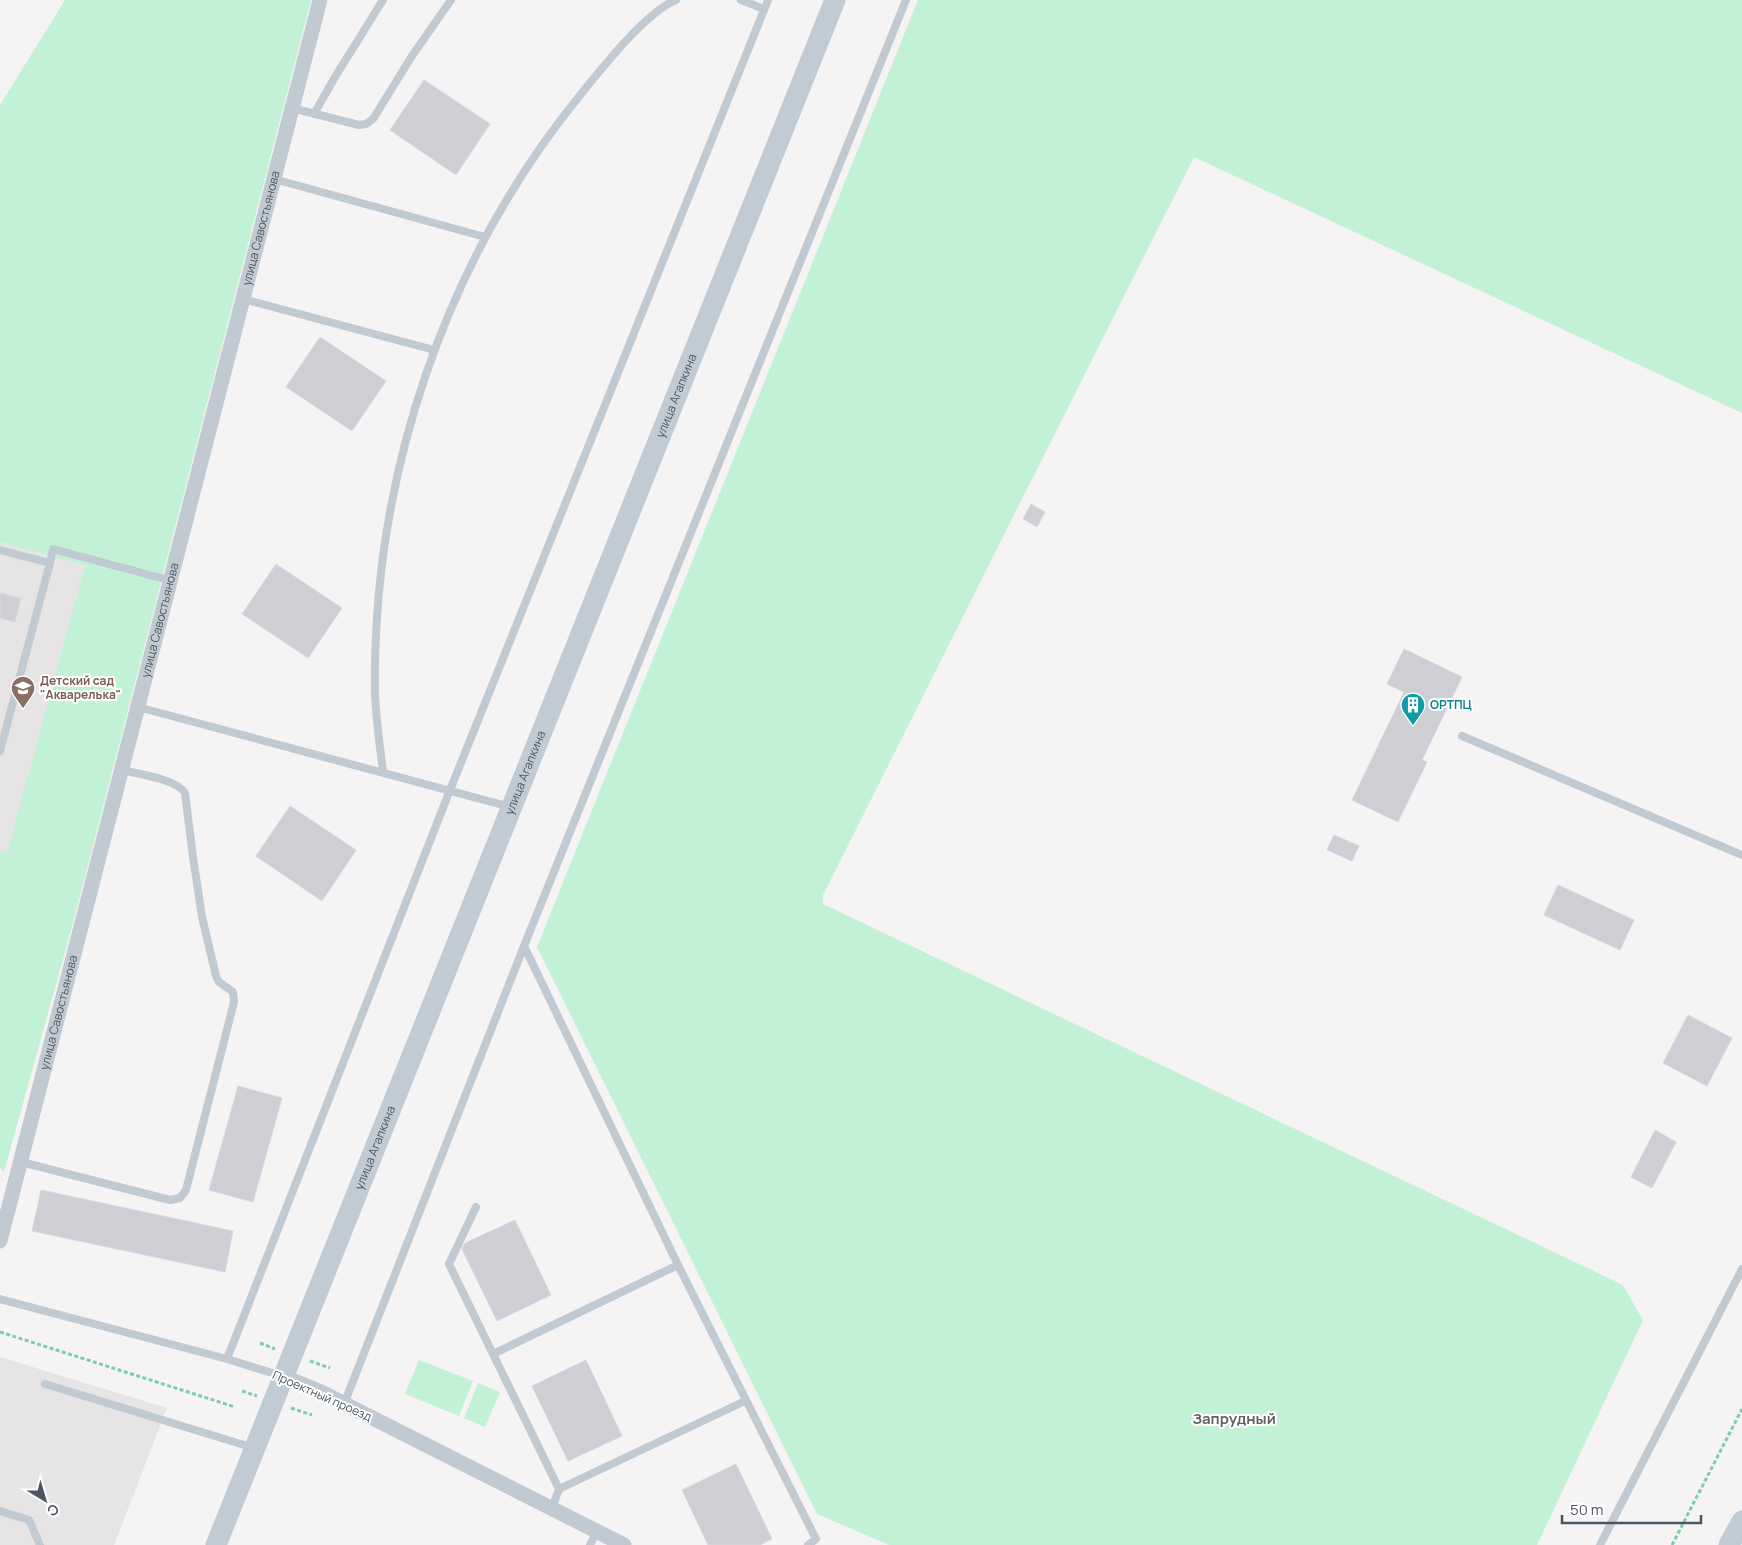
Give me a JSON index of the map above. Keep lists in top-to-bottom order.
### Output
{
  "streets": {
    "main road": ["улица Агапкина"],
    "street": ["улица Савостьянова", "Проектный проезд"]
  },
  "crossings": [
    ["улица Агапкина", "Проектный проезд"]
  ],
  "districts": ["Запрудный"],
  "places": {
    "school or university": ["Детский сад \"Акварелька\""],
    "building": ["ОРТПЦ"]
  },
  "scale_bar": "50 m",
  "north": "bottom right"
}
